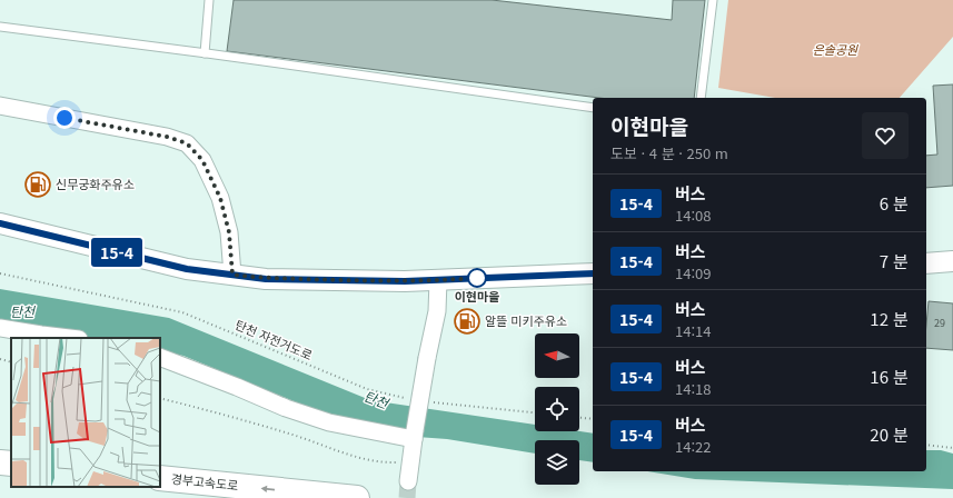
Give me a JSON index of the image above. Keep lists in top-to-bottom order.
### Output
{
  "streets": {
    "highway": ["경부고속도로"],
    "path": ["탄천 자전거도로"]
  },
  "one_way": ["경부고속도로"],
  "water": ["탄천"],
  "parks": ["은솔공원"],
  "places": {
    "fuel station": ["신무궁화주유소", "알뜰 미키주유소"],
    "other": ["이현마을"]
  },
  "lines": ["bus line 15-4"],
  "house_numbers": ["29"],
  "north": "left",
  "page": {
    "on_map": "15-4",
    "heading": ["이현마을", "도보 · 4 분 · 250 m"],
    "list": [
      {
        "mark": "15-4",
        "name": "버스",
        "note": "14:08",
        "value": "6 분"
      },
      {
        "mark": "15-4",
        "name": "버스",
        "note": "14:09",
        "value": "7 분"
      },
      {
        "mark": "15-4",
        "name": "버스",
        "note": "14:14",
        "value": "12 분"
      },
      {
        "mark": "15-4",
        "name": "버스",
        "note": "14:18",
        "value": "16 분"
      },
      {
        "mark": "15-4",
        "name": "버스",
        "note": "14:22",
        "value": "20 분"
      }
    ]
  }
}
